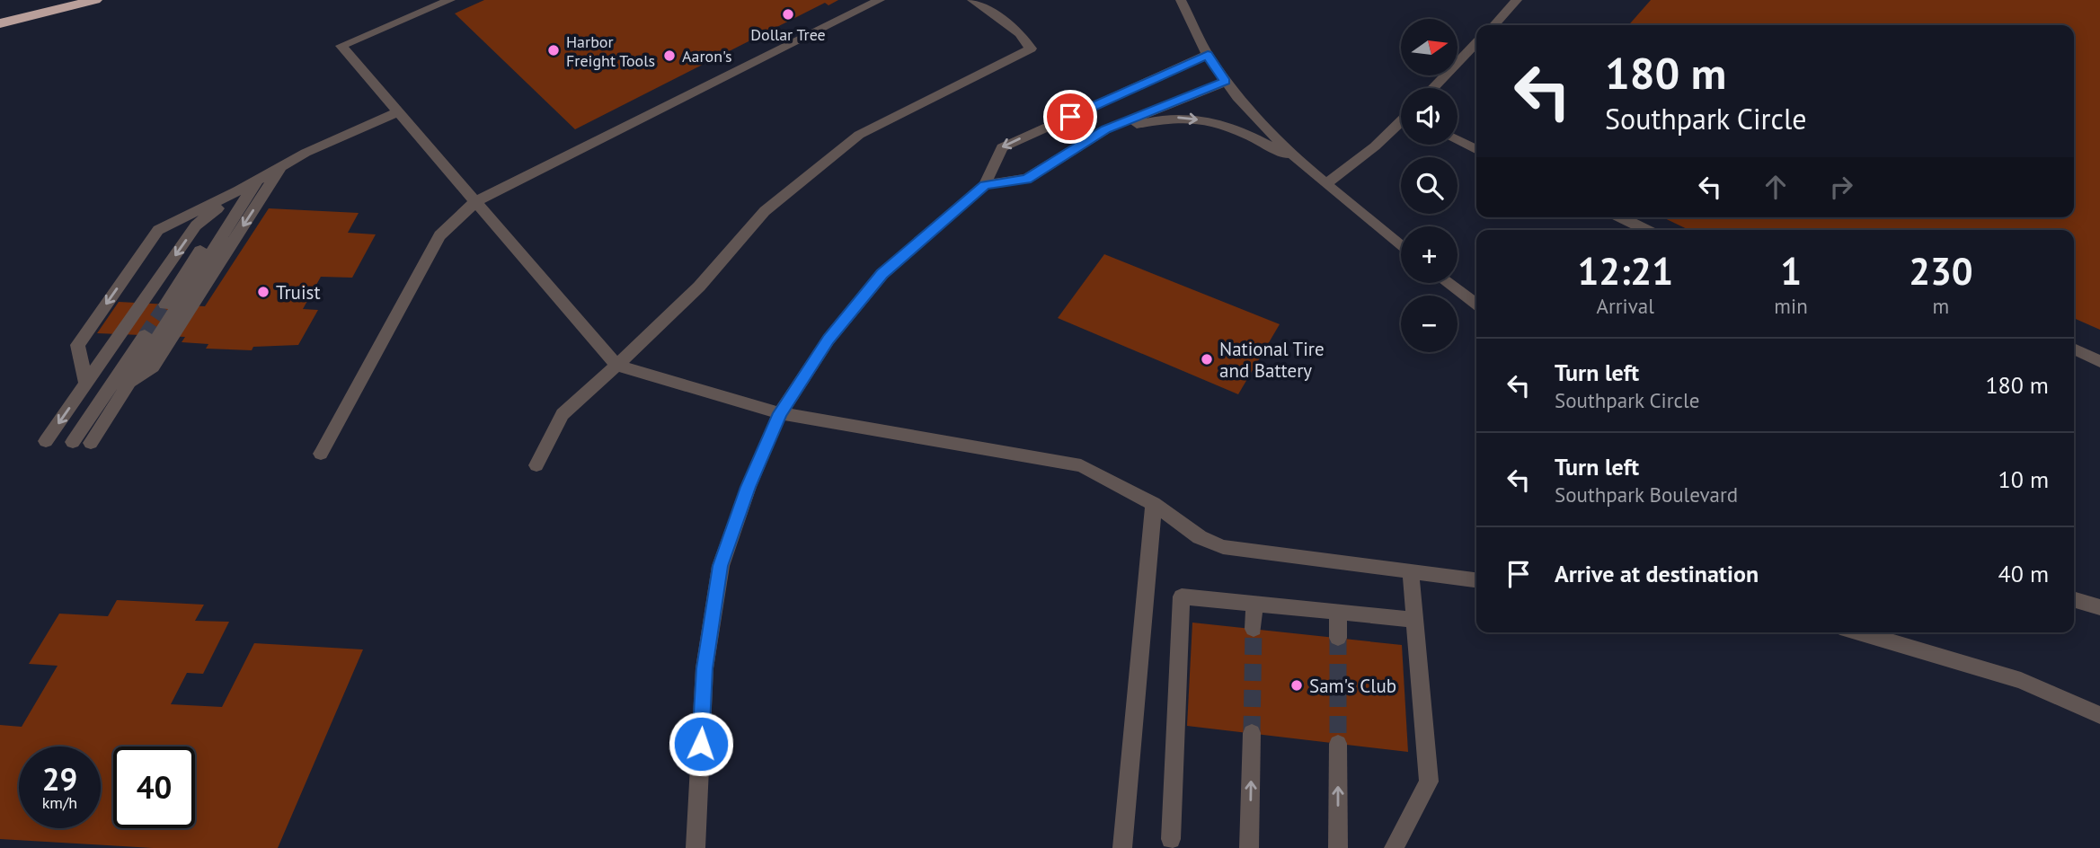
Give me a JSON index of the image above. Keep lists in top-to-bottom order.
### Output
{
  "places": [
    "Dollar Tree",
    "Harbor Freight Tools",
    "Aaron's",
    "Truist",
    "National Tire and Battery",
    "Sam's Club"
  ],
  "north": "right",
  "page": {
    "map_buttons": ["+", "−"],
    "turn": ["180 m", "Southpark Circle"],
    "eta": [
      "12:21",
      "Arrival",
      "1",
      "min",
      "230",
      "m"
    ],
    "list": [
      {
        "name": "Turn left",
        "note": "Southpark Circle",
        "value": "180 m"
      },
      {
        "name": "Turn left",
        "note": "Southpark Boulevard",
        "value": "10 m"
      },
      {
        "name": "Arrive at destination",
        "value": "40 m"
      }
    ],
    "speed": "29 km/h",
    "limit": "40"
  }
}
